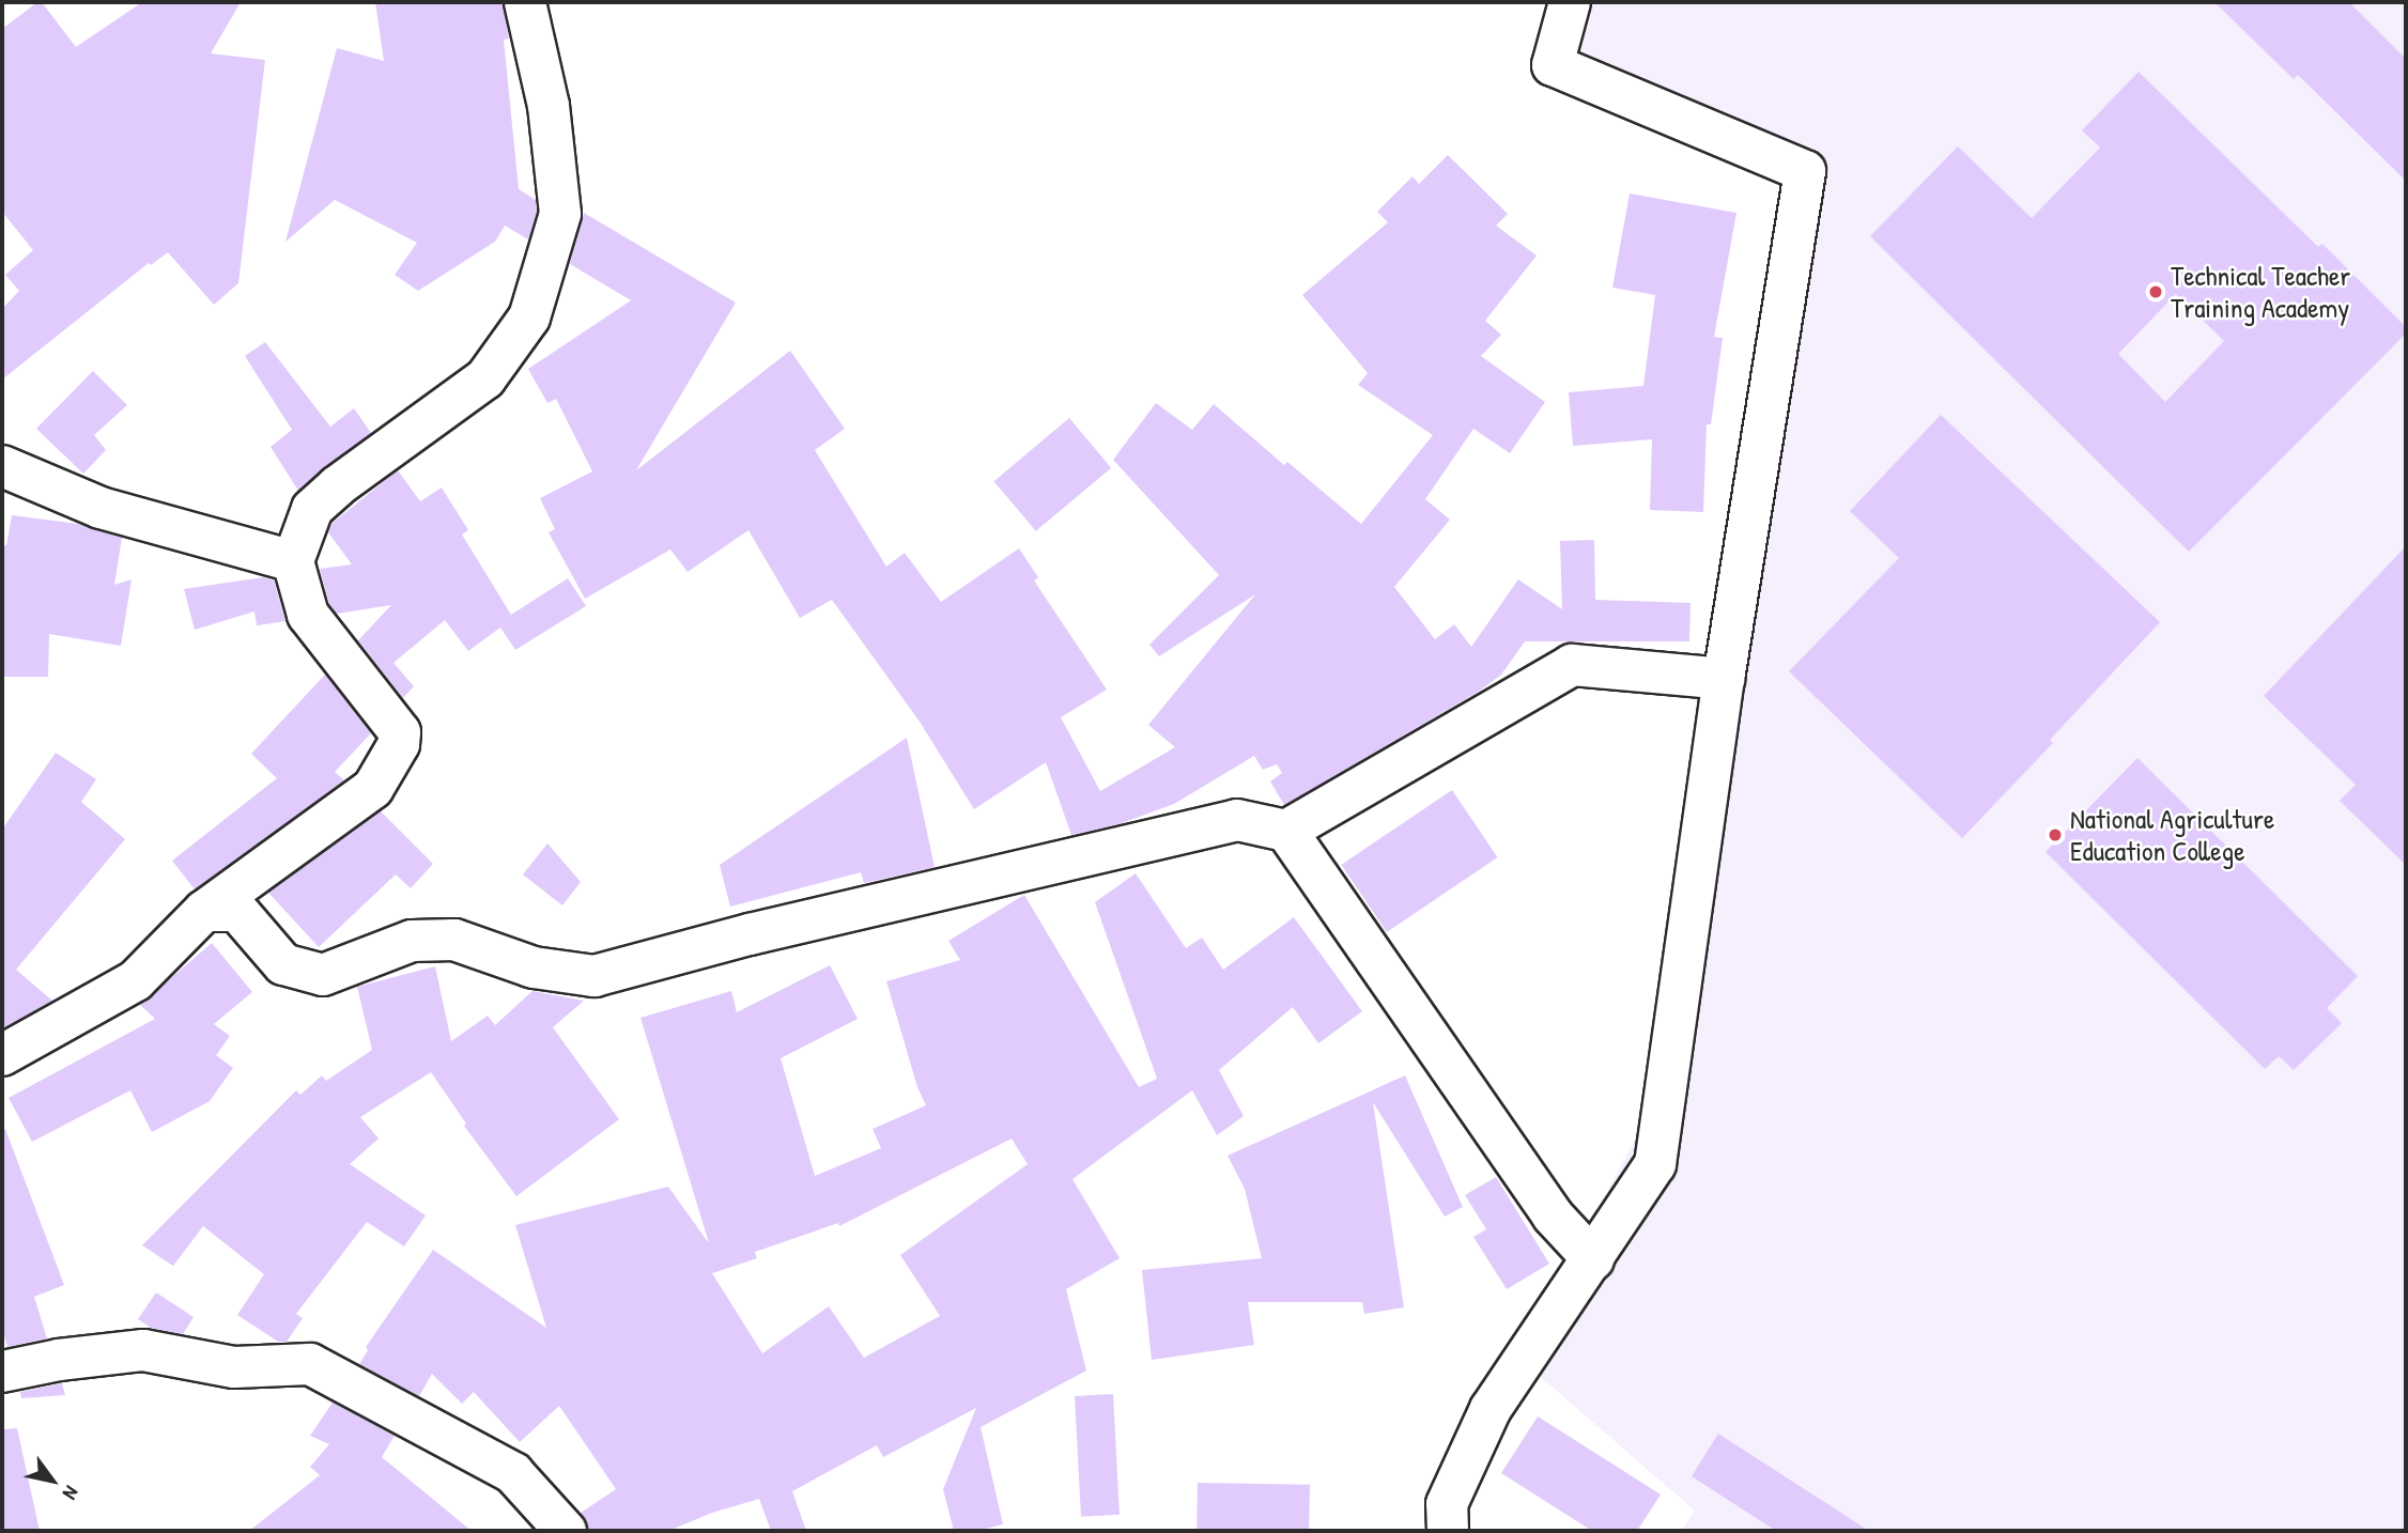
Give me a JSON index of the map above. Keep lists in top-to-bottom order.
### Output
{
  "places": ["Technical Teacher Training Academy", "National Agriculture Education College"],
  "north": "bottom right"
}
